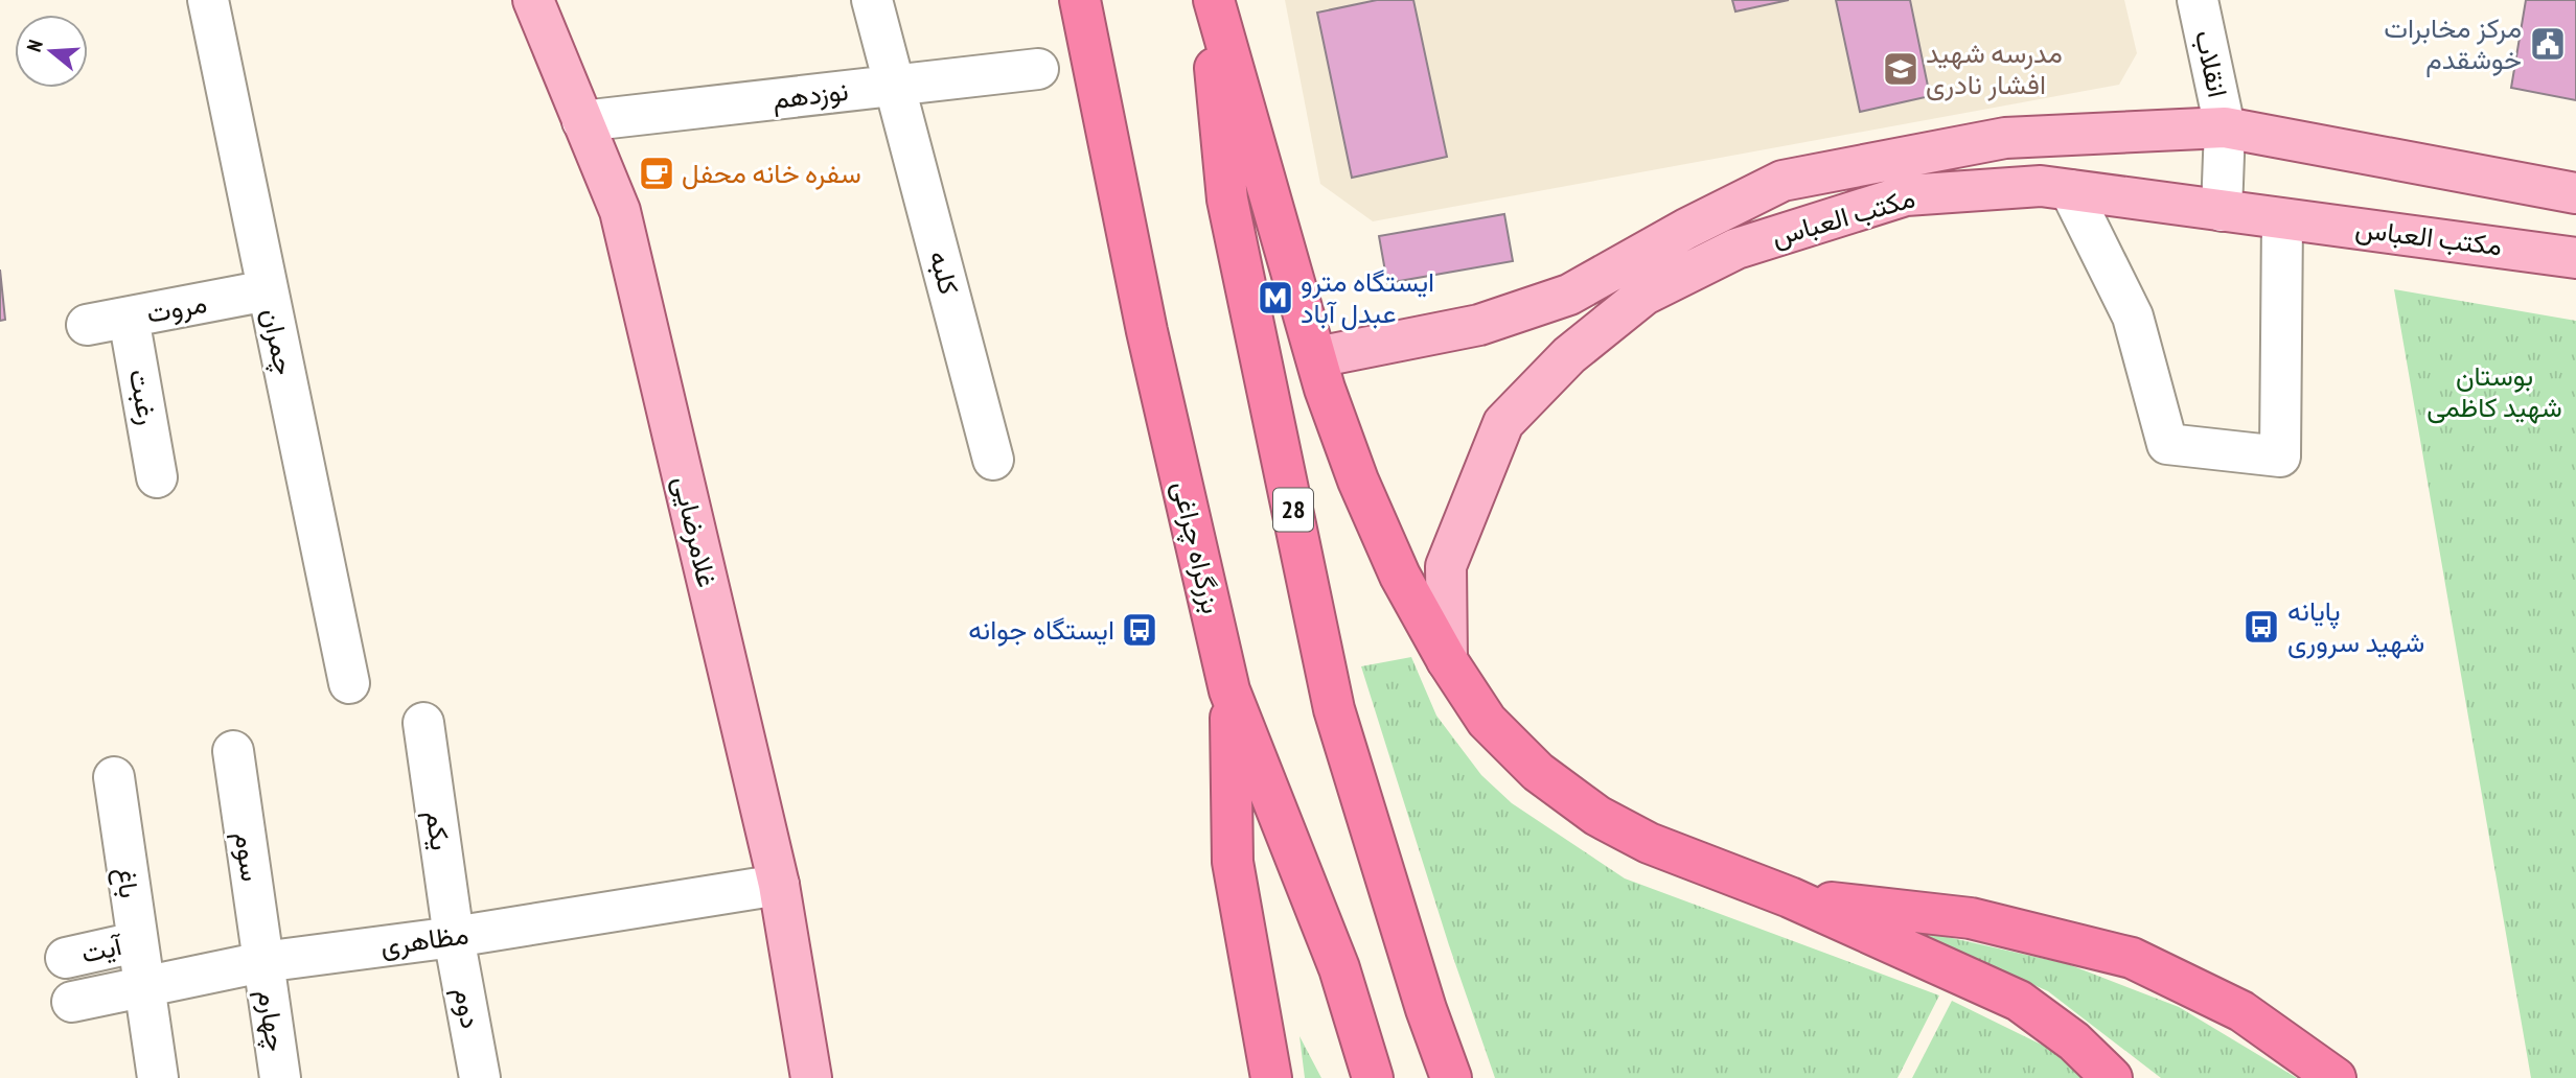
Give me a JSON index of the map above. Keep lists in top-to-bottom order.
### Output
{
  "streets": {
    "highway": ["28", "بزرگراه چراغی"],
    "main road": ["مکتب العباس", "غلامرضایی"],
    "street": [
      "انقلاب",
      "نوزدهم",
      "کلبه",
      "مروت",
      "چمران",
      "رغبت",
      "یکم",
      "سوم",
      "باغ",
      "مظاهری",
      "آیت",
      "دوم",
      "چهارم"
    ]
  },
  "crossings": [
    ["انقلاب", "مکتب العباس"],
    ["نوزدهم", "کلبه"],
    ["نوزدهم", "غلامرضایی"],
    ["مروت", "چمران"],
    ["مروت", "رغبت"],
    ["غلامرضایی", "مظاهری"],
    ["یکم", "مظاهری"],
    ["یکم", "دوم"],
    ["سوم", "مظاهری"],
    ["سوم", "چهارم"],
    ["باغ", "مظاهری"],
    ["باغ", "آیت"],
    ["مظاهری", "دوم"],
    ["مظاهری", "چهارم"]
  ],
  "parks": ["بوستان شهید کاظمی"],
  "places": {
    "public building": ["مرکز مخابرات خوشقدم"],
    "school or university": ["مدرسه شهید افشار نادری"],
    "cafe": ["سفره خانه محفل"],
    "metro station": ["ایستگاه مترو عبدل آباد"],
    "bus stop": ["پایانه شهید سروری", "ایستگاه جوانه"]
  },
  "north": "left"
}
